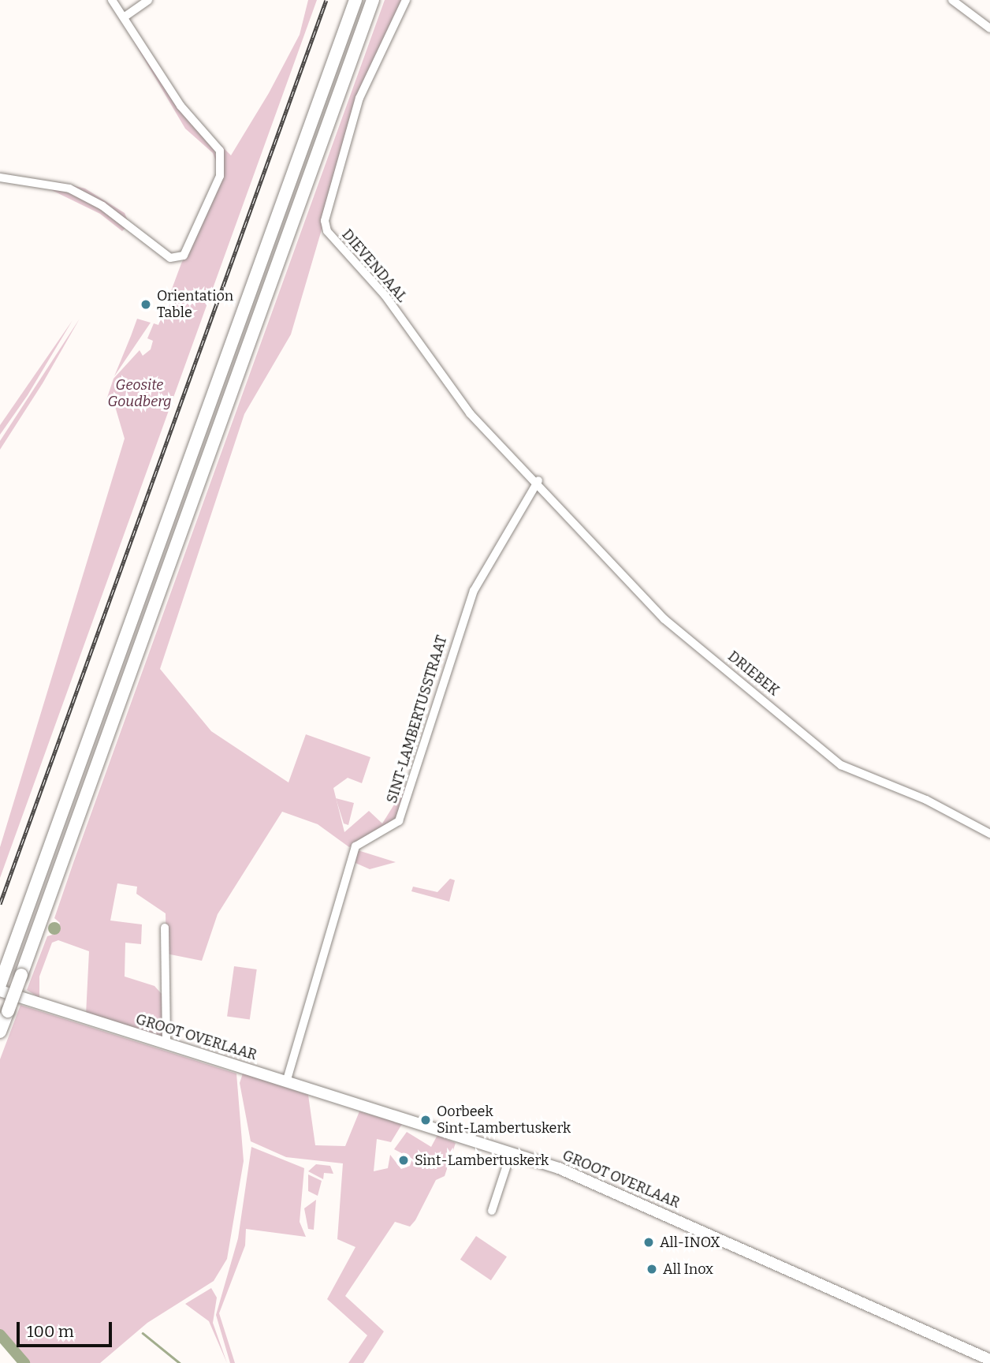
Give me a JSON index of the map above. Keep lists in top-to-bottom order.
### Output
{
  "streets": {
    "main road": ["GROOT OVERLAAR"],
    "street": ["DIEVENDAAL", "DRIEBEK", "SINT-LAMBERTUSSTRAAT"]
  },
  "crossings": [
    ["DIEVENDAAL", "DRIEBEK"],
    ["DIEVENDAAL", "SINT-LAMBERTUSSTRAAT"],
    ["DRIEBEK", "SINT-LAMBERTUSSTRAAT"],
    ["SINT-LAMBERTUSSTRAAT", "GROOT OVERLAAR"]
  ],
  "parks": ["Geosite Goudberg"],
  "places": [
    "Orientation Table",
    "Oorbeek Sint-Lambertuskerk",
    "Sint-Lambertuskerk",
    "All-INOX",
    "All Inox"
  ],
  "scale_bar": "100 m"
}
